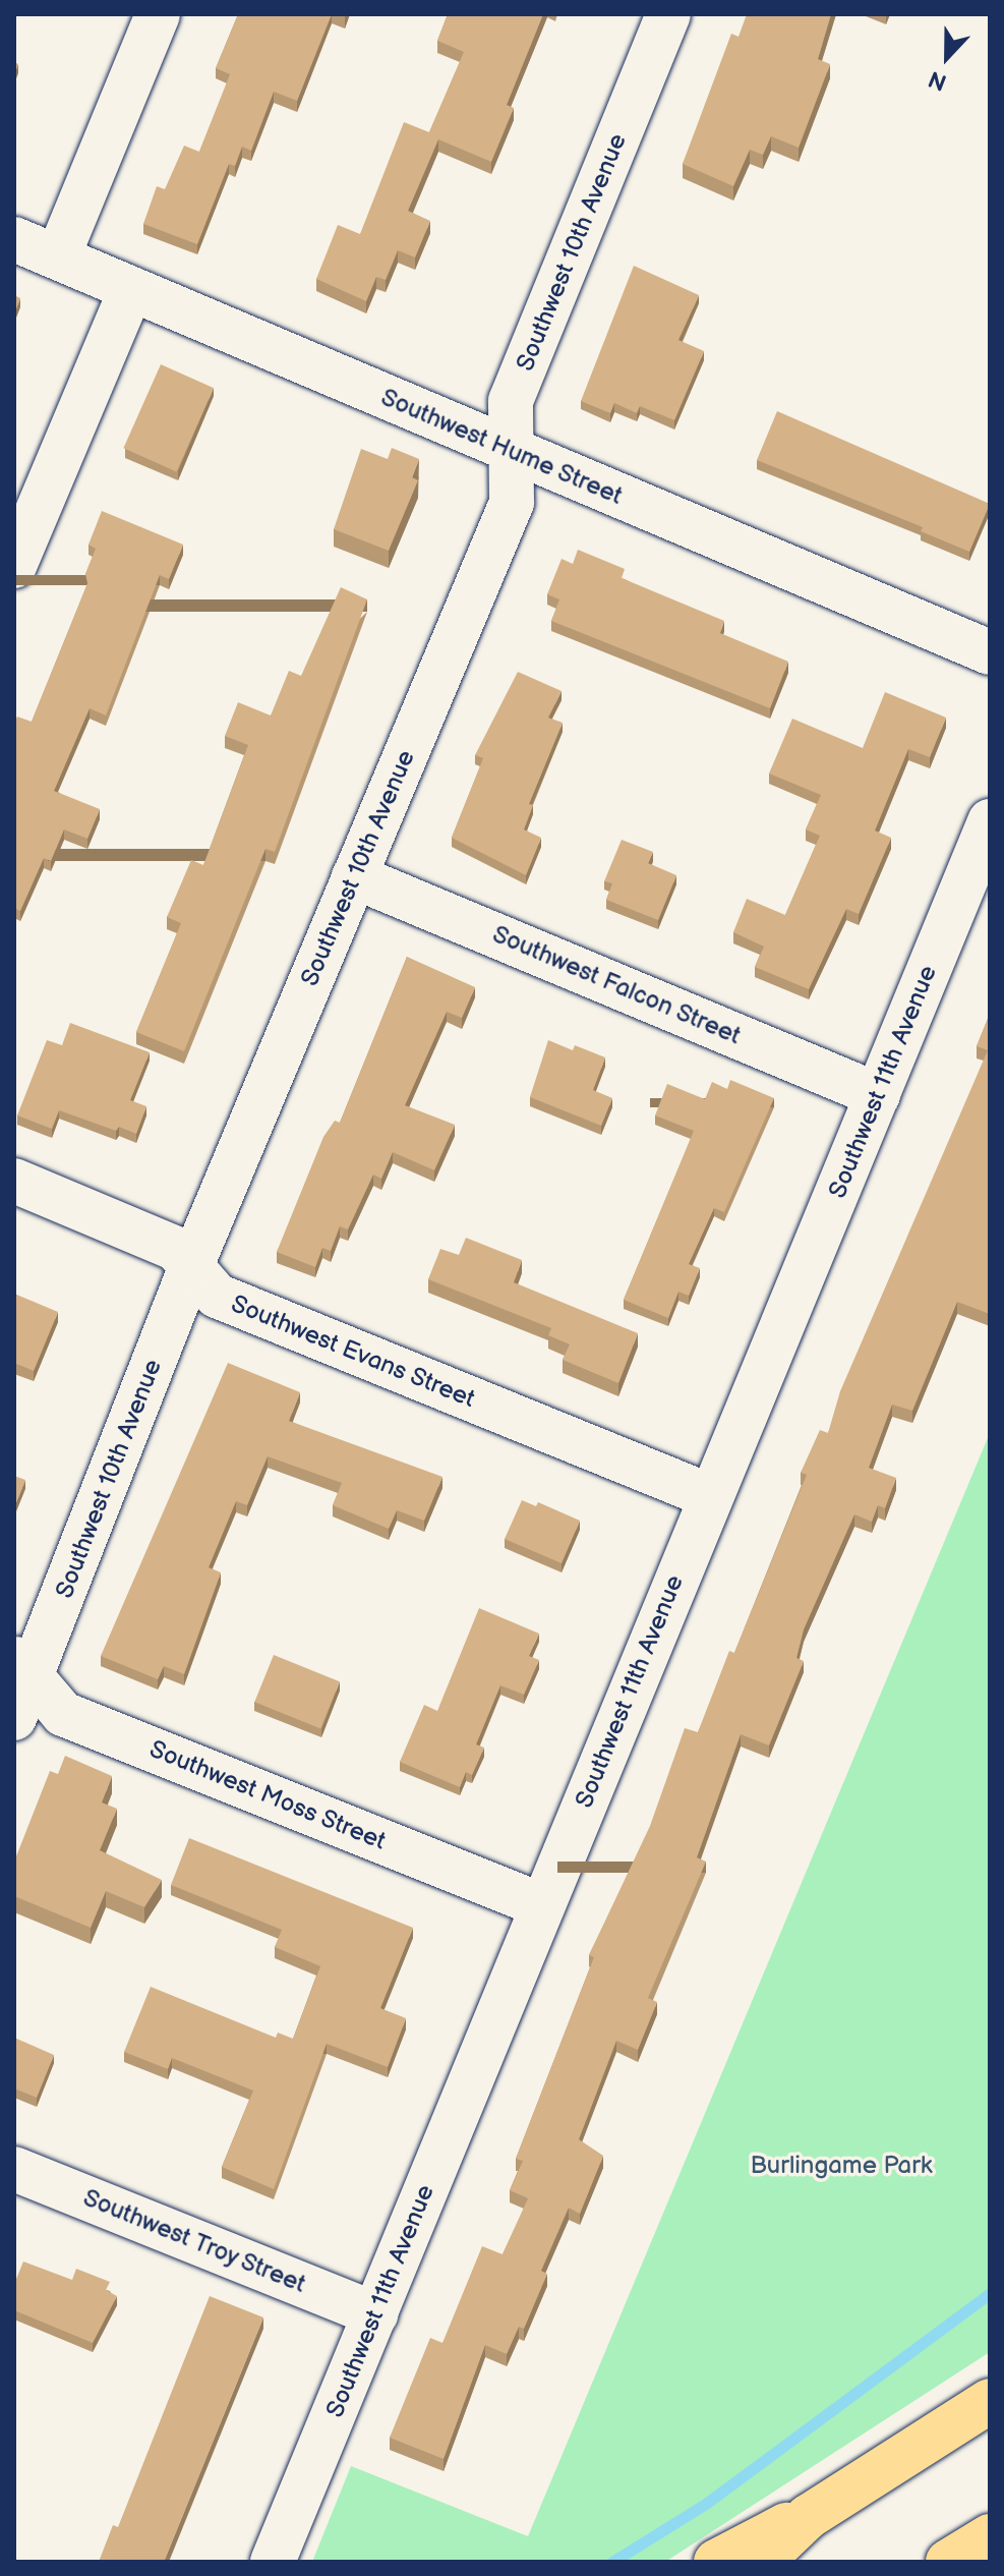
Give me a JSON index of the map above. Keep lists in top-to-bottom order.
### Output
{
  "streets": {
    "street": [
      "Southwest 10th Avenue",
      "Southwest Hume Street",
      "Southwest Falcon Street",
      "Southwest 11th Avenue",
      "Southwest Evans Street",
      "Southwest Moss Street",
      "Southwest Troy Street"
    ]
  },
  "crossings": [
    ["Southwest 10th Avenue", "Southwest Hume Street"],
    ["Southwest 10th Avenue", "Southwest Falcon Street"],
    ["Southwest 10th Avenue", "Southwest Evans Street"],
    ["Southwest 10th Avenue", "Southwest Moss Street"],
    ["Southwest Falcon Street", "Southwest 11th Avenue"],
    ["Southwest 11th Avenue", "Southwest Evans Street"],
    ["Southwest 11th Avenue", "Southwest Moss Street"],
    ["Southwest 11th Avenue", "Southwest Troy Street"]
  ],
  "parks": ["Burlingame Park"],
  "north": "bottom"
}
